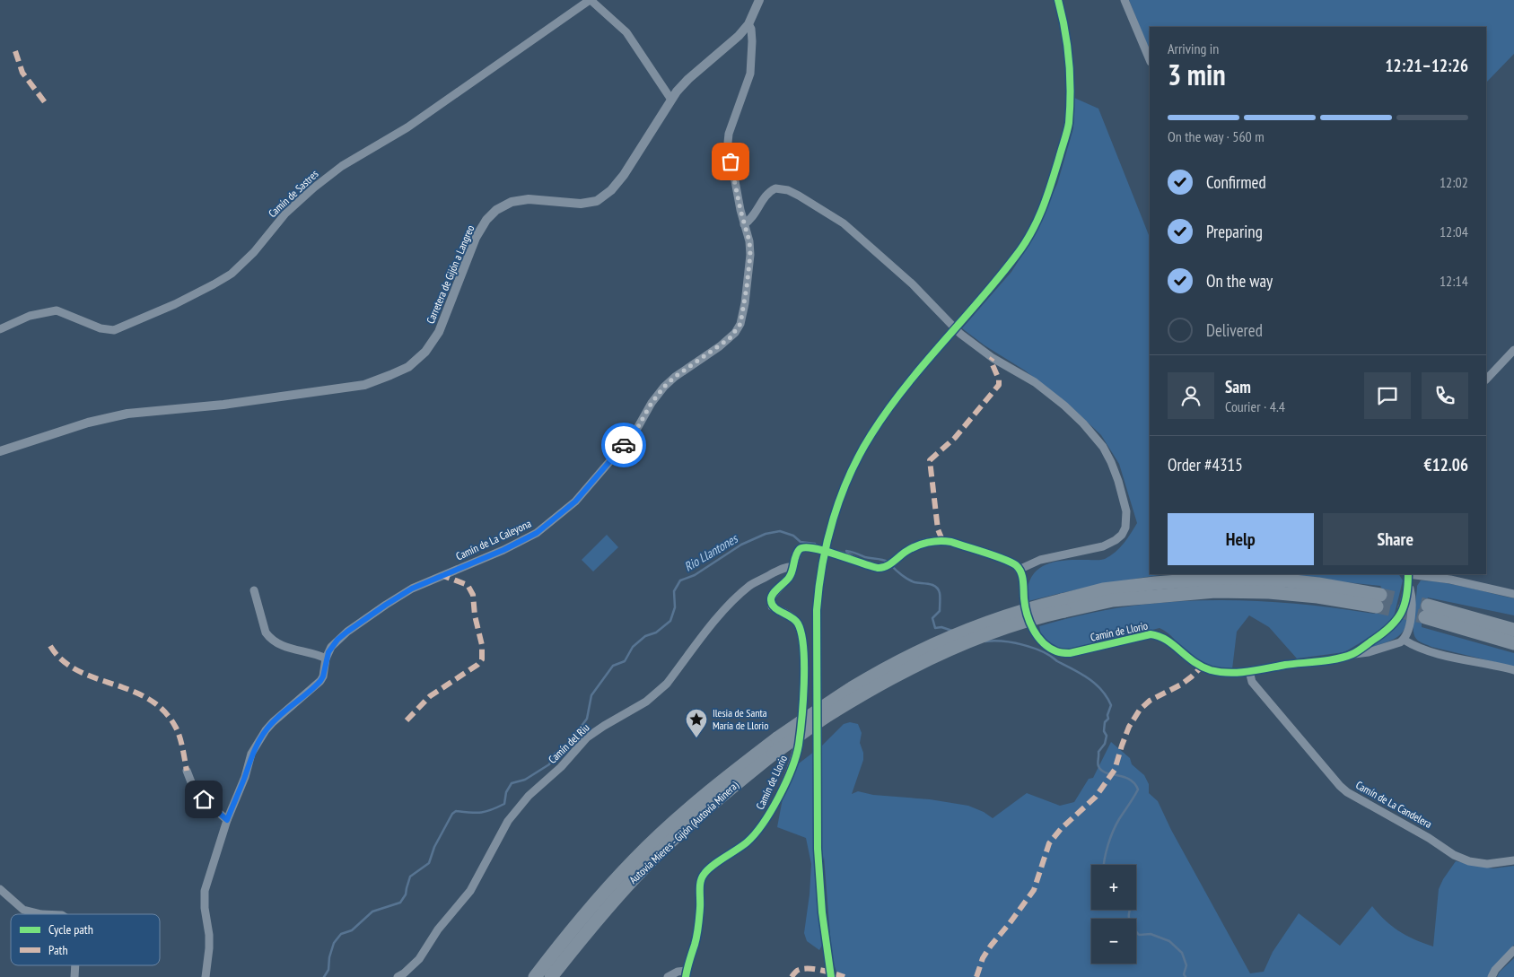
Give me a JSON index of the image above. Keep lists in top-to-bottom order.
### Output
{
  "streets": {
    "highway": ["Autovía Mieres - Gijón (Autovía Minera)"],
    "street": [
      "Camín de Sastres",
      "Carretera de Gijón a Langreo",
      "Camín de La Caleyona",
      "Camín de Llorio",
      "Camín del Riu",
      "Camín de La Candelera"
    ]
  },
  "crossings": [
    ["Carretera de Gijón a Langreo", "Camín de La Caleyona"],
    ["Camín de Llorio", "Camín del Riu"],
    ["Camín de Llorio", "Camín de La Candelera"]
  ],
  "water": ["Rio Llantones"],
  "places": {
    "place": ["Ilesia de Santa María de Llorio"]
  },
  "legend": ["Cycle path", "Path"],
  "page": {
    "heading": ["3 min", "Arriving in", "12:21–12:26"],
    "panel": [
      "Sam",
      "Courier · 4.4",
      "Order #4315",
      "€12.06"
    ],
    "bar": "On the way · 560 m",
    "list": [
      ["Confirmed", "12:02"],
      ["Preparing", "12:04"],
      ["On the way", "12:14"],
      "Delivered"
    ],
    "buttons": ["Help", "Share"],
    "map_buttons": ["+", "−"]
  }
}
